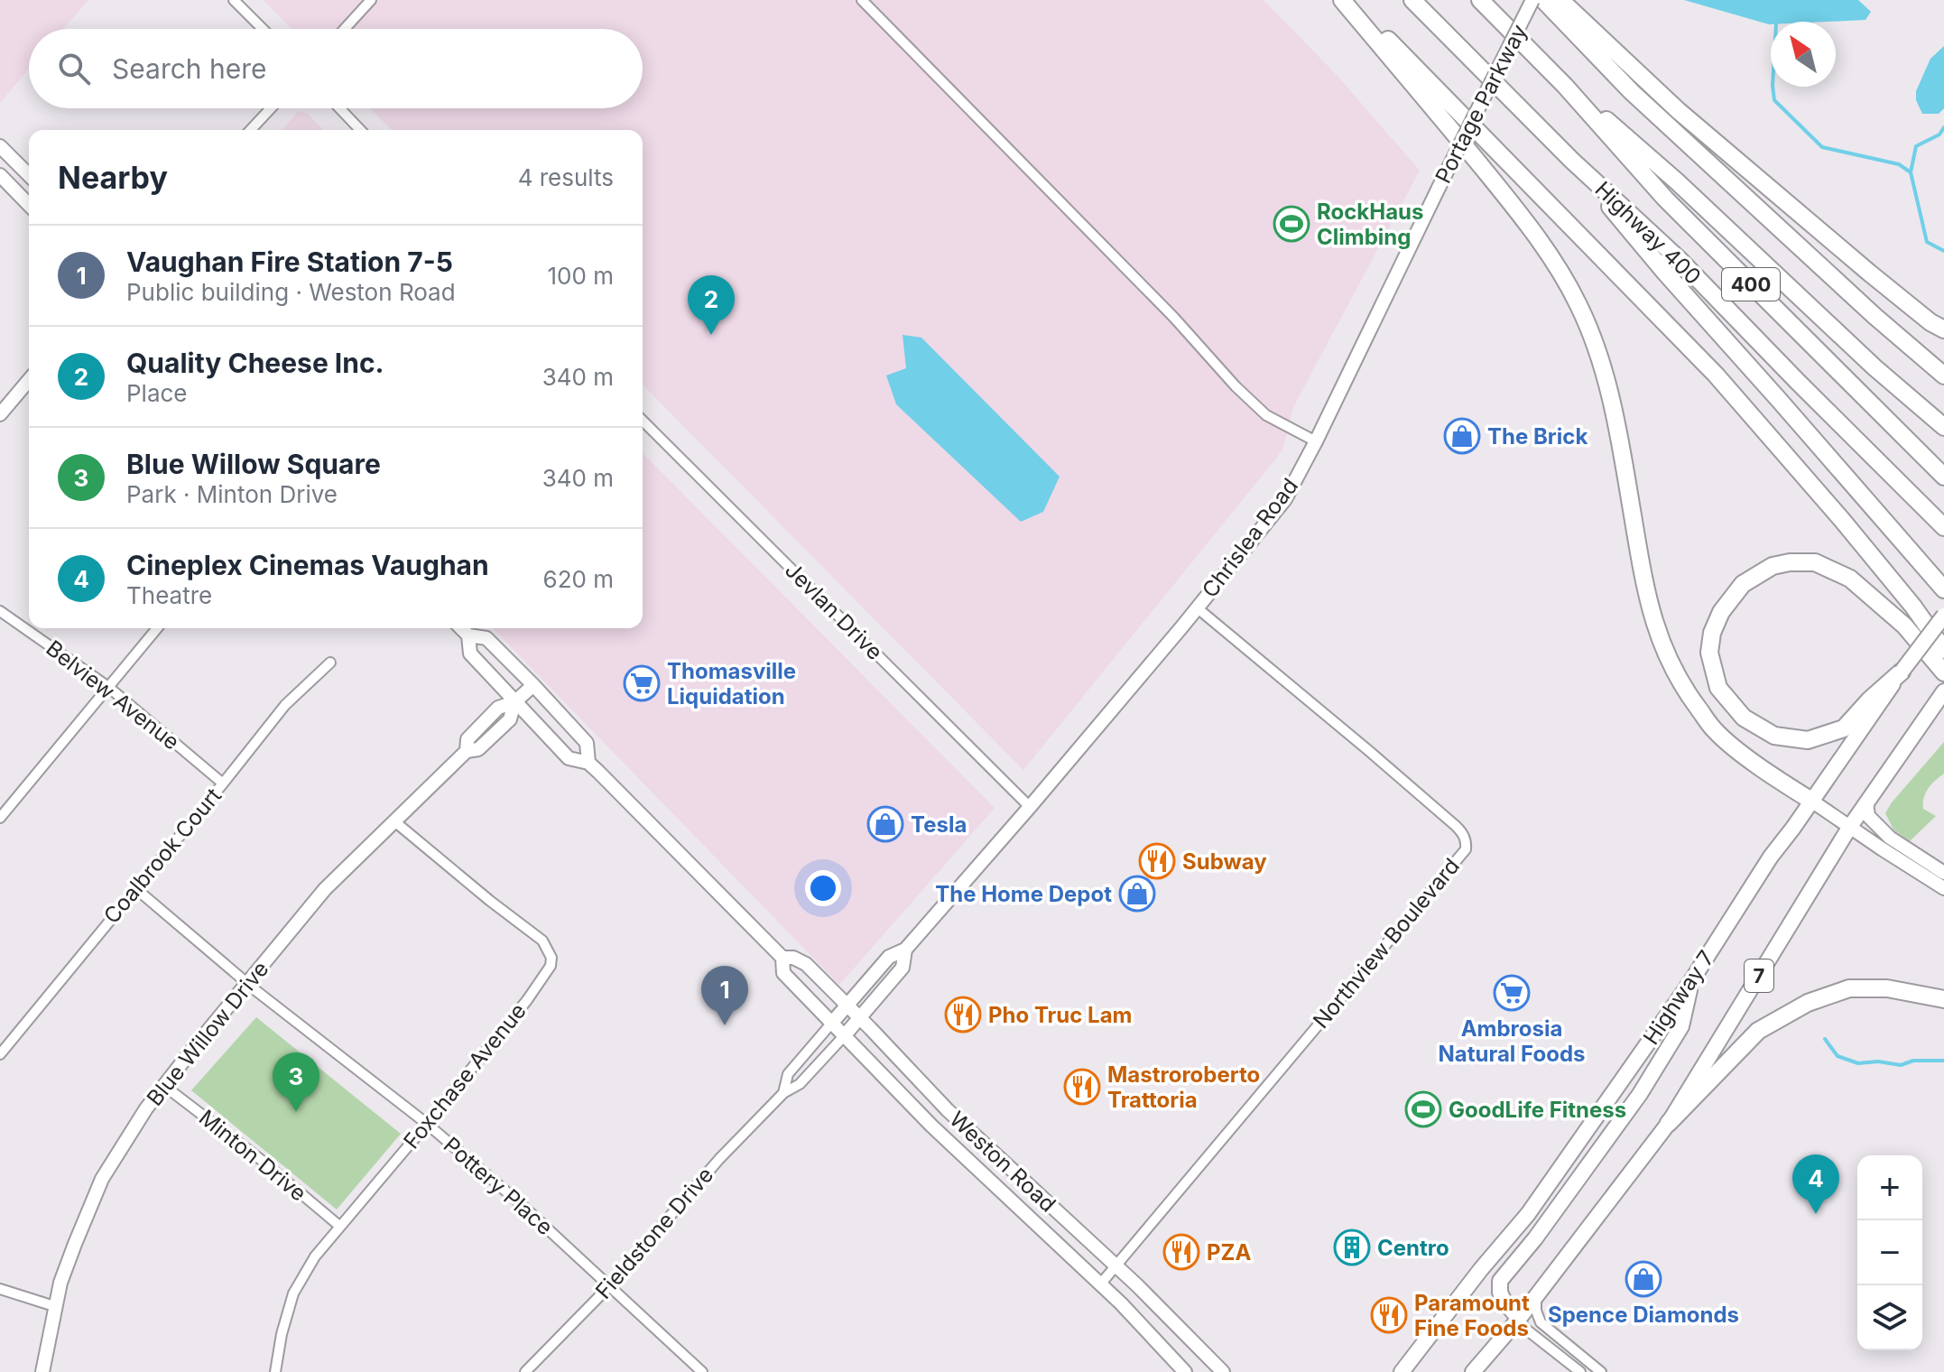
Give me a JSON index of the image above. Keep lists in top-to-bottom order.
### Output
{
  "streets": {
    "highway": ["Highway 400", "400"],
    "main road": ["7", "Highway 7"],
    "street": [
      "Portage Parkway",
      "Chrislea Road",
      "Jevlan Drive",
      "Belview Avenue",
      "Coalbrook Court",
      "Northview Boulevard",
      "Blue Willow Drive",
      "Foxchase Avenue",
      "Minton Drive",
      "Weston Road",
      "Pottery Place",
      "Fieldstone Drive"
    ]
  },
  "crossings": [
    ["Portage Parkway", "Chrislea Road"],
    ["Chrislea Road", "Jevlan Drive"],
    ["Chrislea Road", "Northview Boulevard"],
    ["Chrislea Road", "Weston Road"],
    ["Chrislea Road", "Fieldstone Drive"],
    ["Belview Avenue", "Coalbrook Court"],
    ["Coalbrook Court", "Pottery Place"],
    ["Northview Boulevard", "Weston Road"],
    ["Blue Willow Drive", "Foxchase Avenue"],
    ["Blue Willow Drive", "Minton Drive"],
    ["Blue Willow Drive", "Weston Road"],
    ["Blue Willow Drive", "Pottery Place"],
    ["Foxchase Avenue", "Minton Drive"],
    ["Foxchase Avenue", "Pottery Place"],
    ["Weston Road", "Fieldstone Drive"],
    ["Pottery Place", "Fieldstone Drive"]
  ],
  "places": {
    "sports": ["RockHaus Climbing", "GoodLife Fitness"],
    "shop": [
      "The Brick",
      "Tesla",
      "The Home Depot",
      "Spence Diamonds"
    ],
    "supermarket": ["Thomasville Liquidation", "Ambrosia Natural Foods"],
    "restaurant": [
      "Subway",
      "Pho Truc Lam",
      "Mastroroberto Trattoria",
      "PZA",
      "Paramount Fine Foods"
    ],
    "building": ["Centro"]
  },
  "north": "top left",
  "page": {
    "search": "Search here",
    "heading": ["Nearby", "4 results"],
    "list": [
      {
        "mark": "1",
        "name": "Vaughan Fire Station 7-5",
        "note": "Public building · Weston Road",
        "value": "100 m"
      },
      {
        "mark": "2",
        "name": "Quality Cheese Inc.",
        "note": "Place",
        "value": "340 m"
      },
      {
        "mark": "3",
        "name": "Blue Willow Square",
        "note": "Park · Minton Drive",
        "value": "340 m"
      },
      {
        "mark": "4",
        "name": "Cineplex Cinemas Vaughan",
        "note": "Theatre",
        "value": "620 m"
      }
    ],
    "pins": [
      "2",
      "1",
      "3",
      "4"
    ],
    "map_buttons": ["+", "−"]
  }
}
